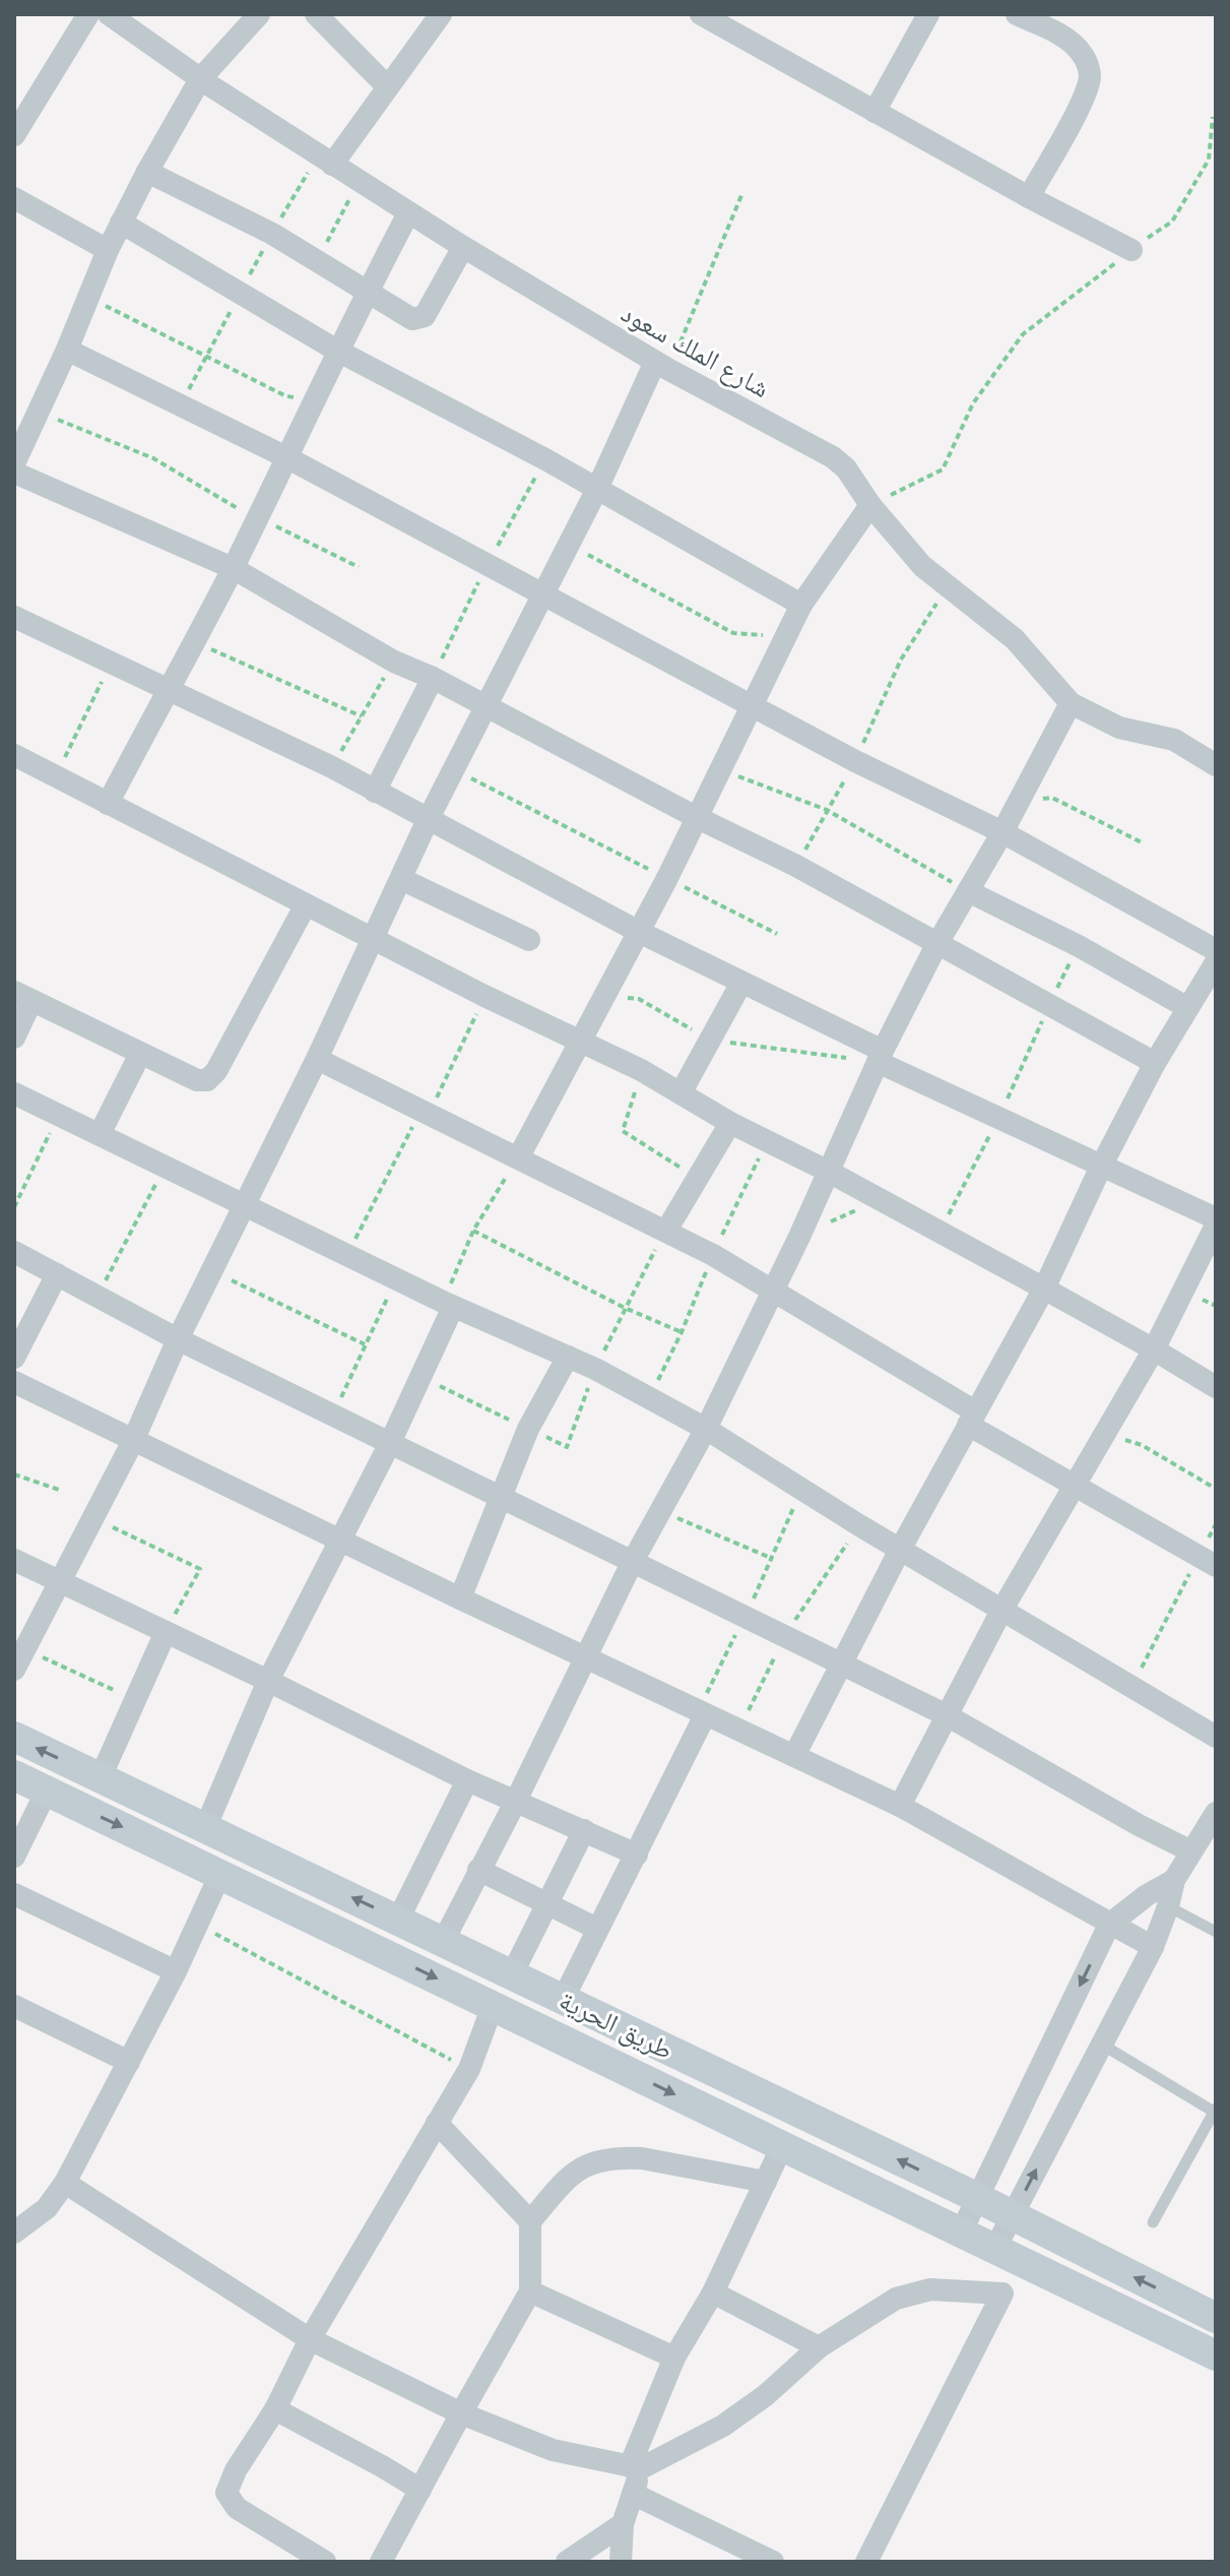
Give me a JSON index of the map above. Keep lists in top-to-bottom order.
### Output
{
  "streets": {
    "main road": ["طريق الحرية"],
    "street": ["شارع الملك سعود"]
  }
}
